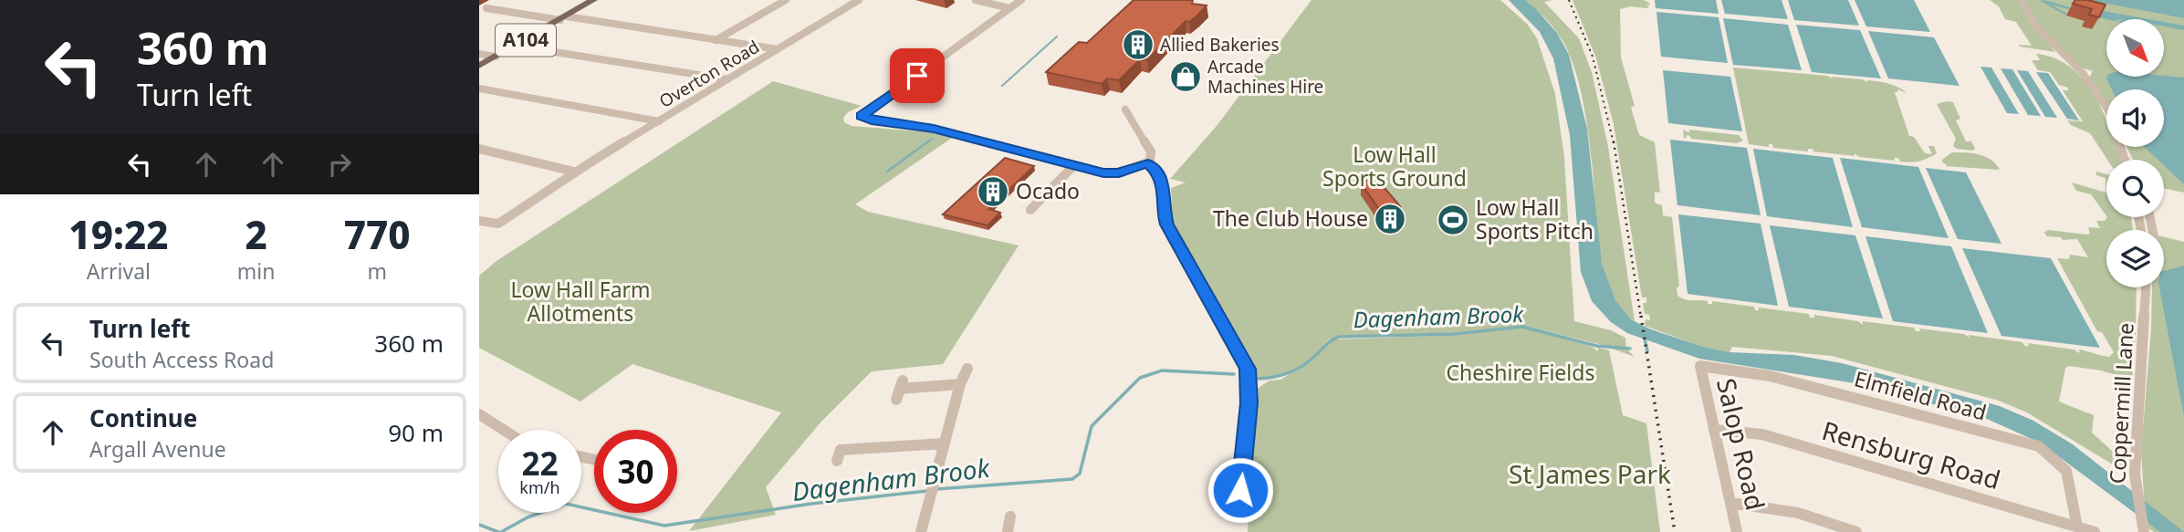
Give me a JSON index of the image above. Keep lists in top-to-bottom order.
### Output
{
  "streets": {
    "main road": ["A104"],
    "street": [
      "Overton Road",
      "Elmfield Road",
      "Coppermill Lane",
      "Salop Road",
      "Rensburg Road"
    ]
  },
  "crossings": [
    ["Elmfield Road", "Salop Road"],
    ["Elmfield Road", "Rensburg Road"],
    ["Salop Road", "Rensburg Road"]
  ],
  "water": ["Dagenham Brook"],
  "parks": [
    "Low Hall Sports Ground",
    "Low Hall Farm Allotments",
    "Cheshire Fields",
    "St James Park"
  ],
  "places": {
    "building": ["Allied Bakeries", "Ocado", "The Club House"],
    "shop": ["Arcade Machines Hire"],
    "sports": ["Low Hall Sports Pitch"]
  },
  "north": "bottom right",
  "page": {
    "turn": ["360 m", "Turn left"],
    "eta": [
      "19:22",
      "Arrival",
      "2",
      "min",
      "770",
      "m"
    ],
    "list": [
      {
        "name": "Turn left",
        "note": "South Access Road",
        "value": "360 m"
      },
      {
        "name": "Continue",
        "note": "Argall Avenue",
        "value": "90 m"
      }
    ],
    "speed": "22 km/h",
    "limit": "30"
  }
}
